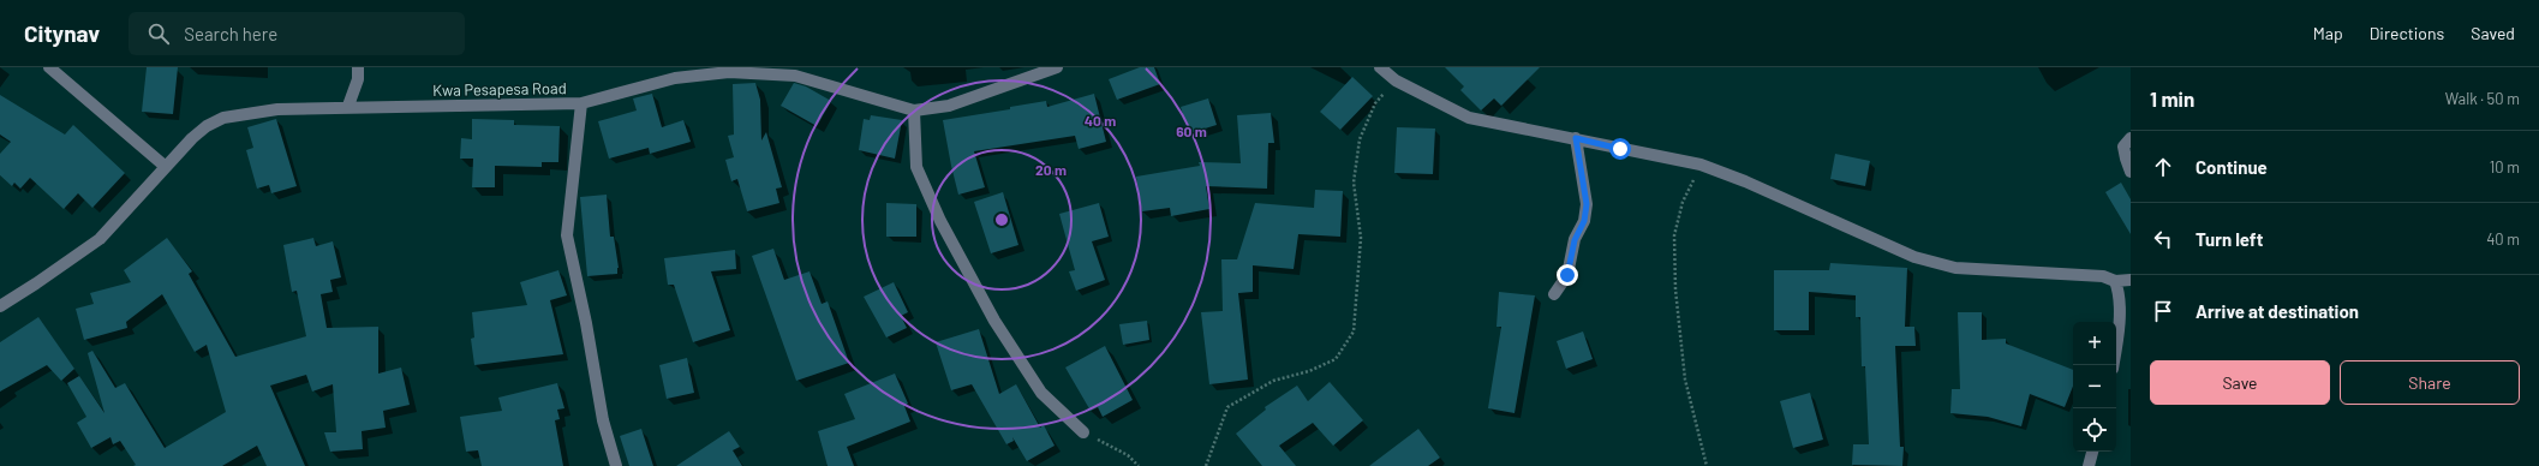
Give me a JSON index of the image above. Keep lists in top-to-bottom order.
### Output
{
  "streets": {
    "street": ["Kwa Pesapesa Road"]
  },
  "page": {
    "header": "Citynav",
    "search": "Search here",
    "nav": ["Map", "Directions", "Saved"],
    "heading": ["1 min", "Walk · 50 m"],
    "list": [
      ["Continue", "10 m"],
      ["Turn left", "40 m"],
      "Arrive at destination"
    ],
    "map_buttons": ["+", "−"],
    "buttons": ["Save", "Share"]
  },
  "rings": ["40 m", "60 m", "20 m"]
}
